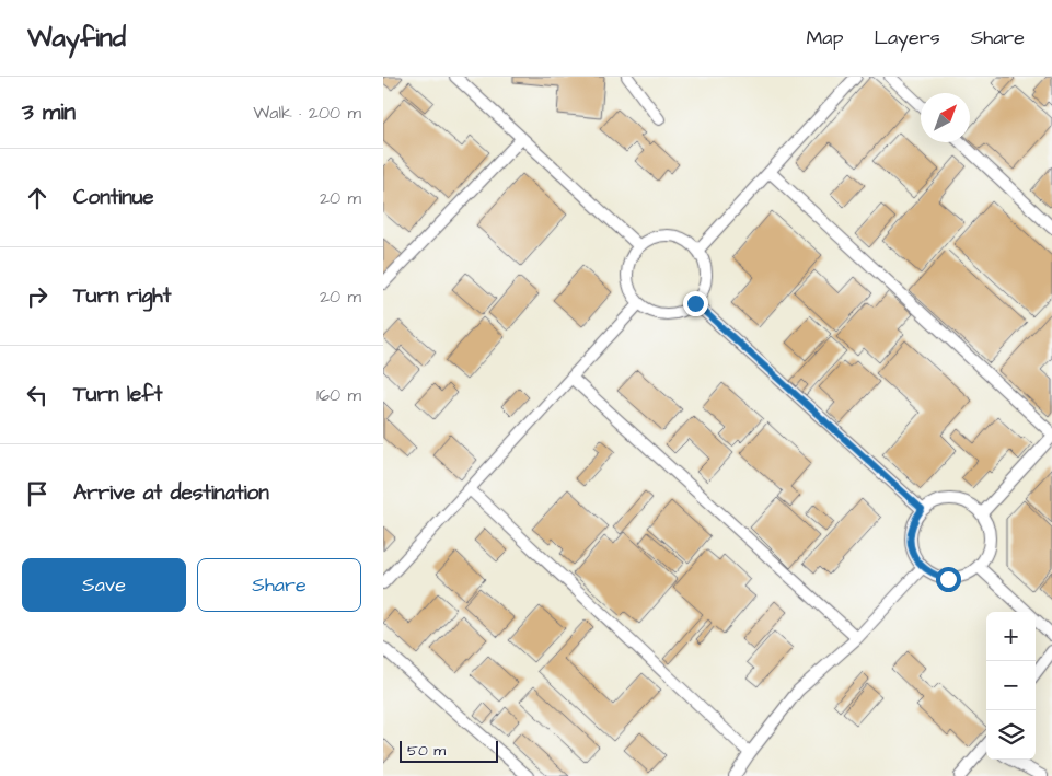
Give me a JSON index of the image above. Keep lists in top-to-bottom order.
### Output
{
  "scale_bar": "50 m",
  "north": "top right",
  "page": {
    "header": "Wayfind",
    "nav": ["Map", "Layers", "Share"],
    "heading": ["3 min", "Walk · 200 m"],
    "list": [
      ["Continue", "20 m"],
      ["Turn right", "20 m"],
      ["Turn left", "160 m"],
      "Arrive at destination"
    ],
    "buttons": ["Save", "Share"],
    "map_buttons": ["+", "−"],
    "scale": "50 m"
  }
}
